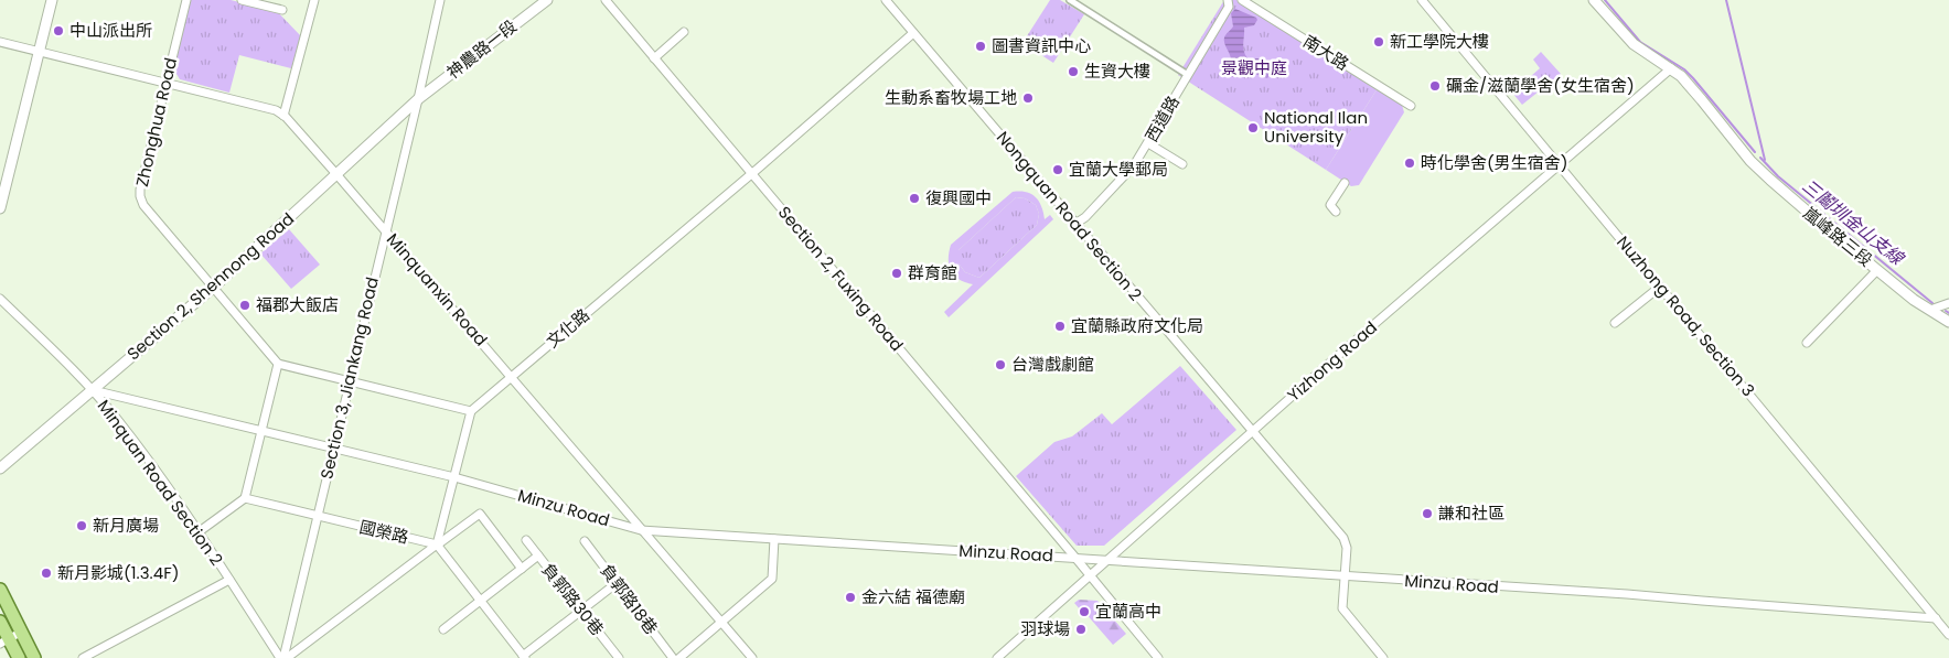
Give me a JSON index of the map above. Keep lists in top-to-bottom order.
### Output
{
  "streets": {
    "street": [
      "神農路一段",
      "南大路",
      "西道路",
      "Zhonghua Road",
      "Nongquan Road Section 2",
      "嵐峰路三段",
      "Section 2, Fuxing Road",
      "Section 2, Shennong Road",
      "Minquanxin Road",
      "Nuzhong Road, Section 3",
      "文化路",
      "Yizhong Road",
      "Section 3, Jiankang Road",
      "Minquan Road Section 2",
      "Minzu Road",
      "國榮路",
      "負郭路30巷",
      "負郭路18巷"
    ]
  },
  "crossings": [
    ["神農路一段", "Section 2, Shennong Road"],
    ["神農路一段", "Section 3, Jiankang Road"],
    ["西道路", "Nongquan Road Section 2"],
    ["Zhonghua Road", "Section 2, Shennong Road"],
    ["Zhonghua Road", "Minquanxin Road"],
    ["Nongquan Road Section 2", "文化路"],
    ["Nongquan Road Section 2", "Yizhong Road"],
    ["Nongquan Road Section 2", "Minzu Road"],
    ["嵐峰路三段", "Yizhong Road"],
    ["Section 2, Fuxing Road", "文化路"],
    ["Section 2, Fuxing Road", "Yizhong Road"],
    ["Section 2, Fuxing Road", "Minzu Road"],
    ["Section 2, Shennong Road", "Minquanxin Road"],
    ["Section 2, Shennong Road", "Section 3, Jiankang Road"],
    ["Section 2, Shennong Road", "Minquan Road Section 2"],
    ["Section 2, Shennong Road", "Minzu Road"],
    ["Minquanxin Road", "文化路"],
    ["Minquanxin Road", "Section 3, Jiankang Road"],
    ["Minquanxin Road", "Minzu Road"],
    ["Nuzhong Road, Section 3", "Yizhong Road"],
    ["Nuzhong Road, Section 3", "Minzu Road"],
    ["Yizhong Road", "Minzu Road"],
    ["Section 3, Jiankang Road", "Minquan Road Section 2"],
    ["Section 3, Jiankang Road", "Minzu Road"],
    ["Section 3, Jiankang Road", "國榮路"],
    ["Minquan Road Section 2", "Minzu Road"]
  ],
  "water": ["三鬮圳金山支線"],
  "parks": ["景觀中庭"],
  "places": [
    "中山派出所",
    "新工學院大樓",
    "圖書資訊中心",
    "生資大樓",
    "礪金/滋蘭學舍(女生宿舍)",
    "生動系畜牧場工地",
    "National Ilan University",
    "時化學舍(男生宿舍)",
    "宜蘭大學郵局",
    "復興國中",
    "群育館",
    "福郡大飯店",
    "宜蘭縣政府文化局",
    "台灣戲劇館",
    "謙和社區",
    "新月廣場",
    "新月影城(1.3.4F)",
    "金六結 福德廟",
    "宜蘭高中",
    "羽球場"
  ]
}
